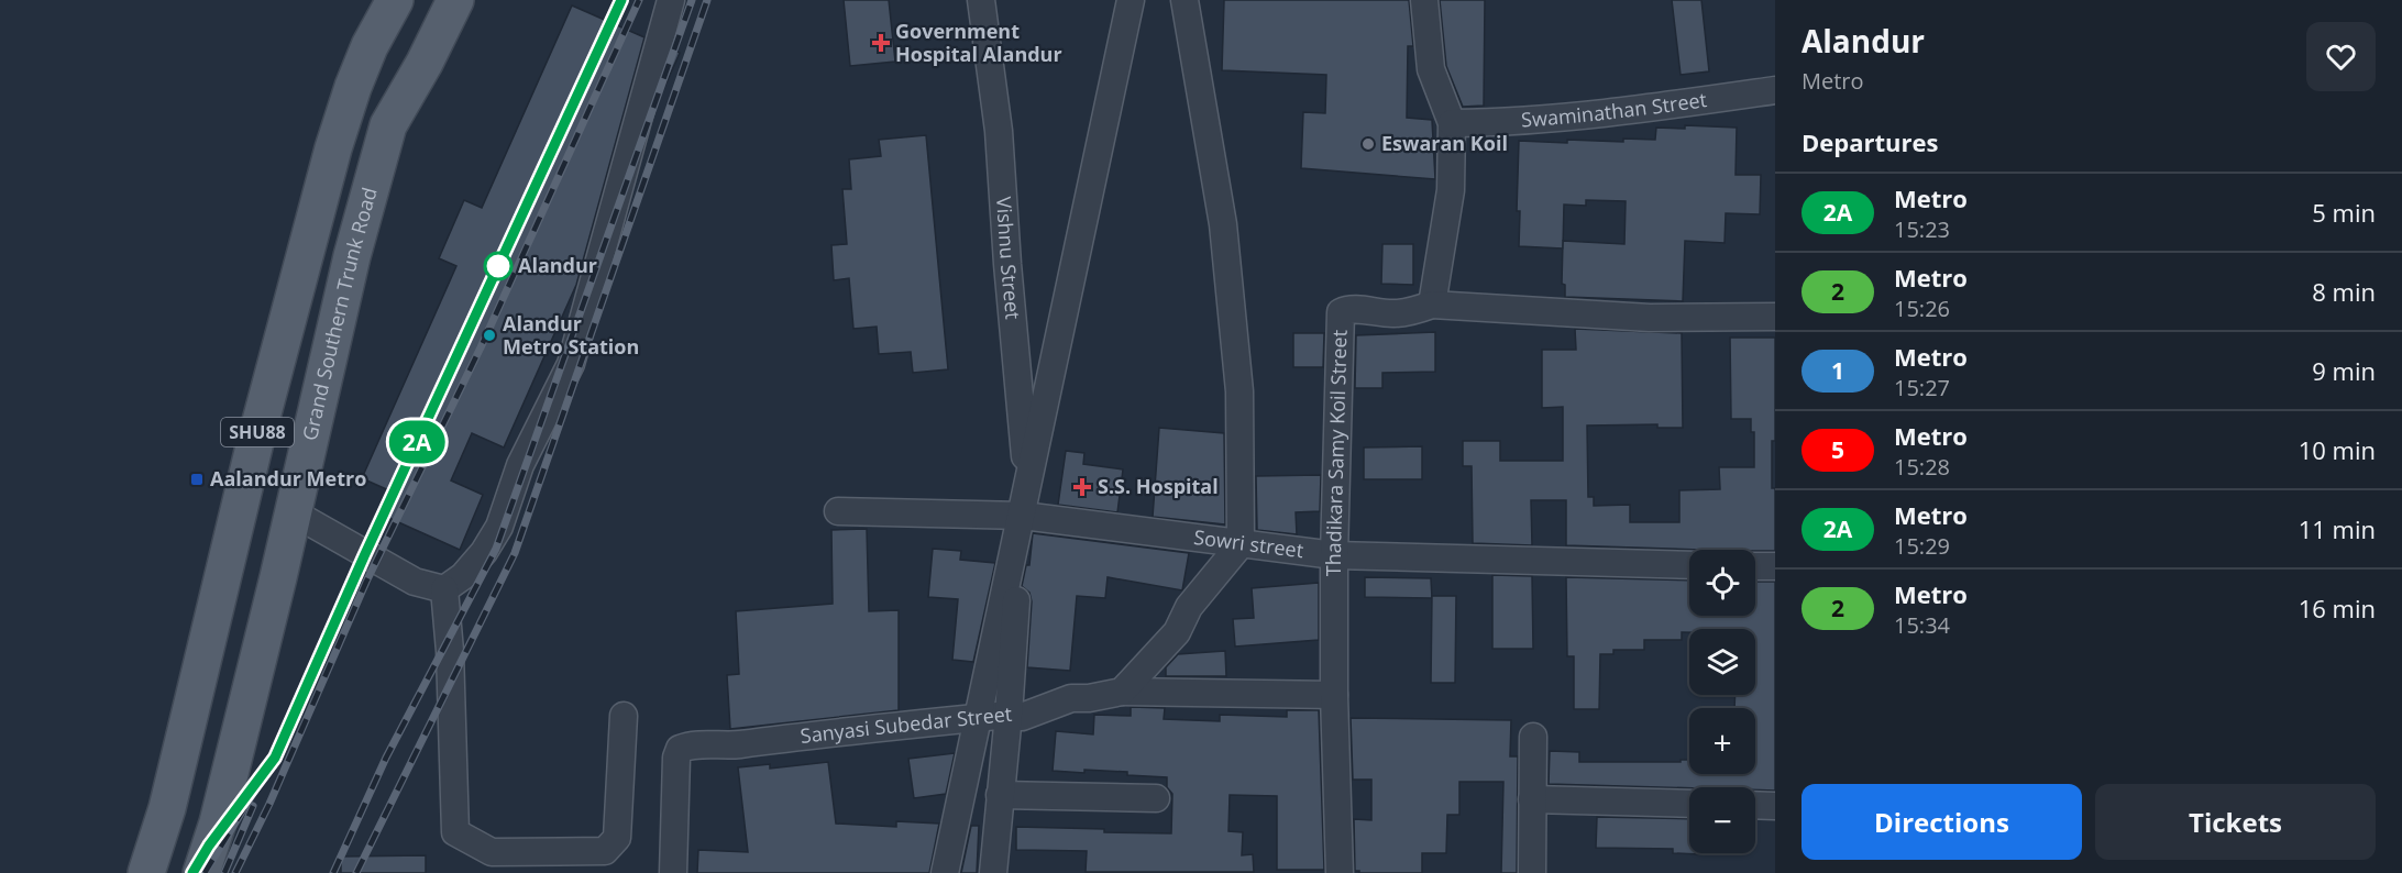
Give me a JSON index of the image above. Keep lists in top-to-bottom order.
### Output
{
  "streets": {
    "main road": ["Grand Southern Trunk Road", "SHU88"],
    "street": [
      "Swaminathan Street",
      "Vishnu Street",
      "Thadikara Samy Koil Street",
      "Sowri street",
      "Sanyasi Subedar Street"
    ]
  },
  "crossings": [
    ["Vishnu Street", "Sowri street"],
    ["Vishnu Street", "Sanyasi Subedar Street"],
    ["Thadikara Samy Koil Street", "Sowri street"],
    ["Thadikara Samy Koil Street", "Sanyasi Subedar Street"]
  ],
  "places": {
    "health": ["Government Hospital Alandur", "S.S. Hospital"],
    "other": ["Eswaran Koil", "Alandur", "Alandur Metro Station"],
    "transit": ["Aalandur Metro"]
  },
  "lines": ["metro line 2A"],
  "page": {
    "on_map": "2A",
    "heading": [
      ["Alandur", "Metro"],
      "Departures"
    ],
    "list": [
      {
        "mark": "2A",
        "name": "Metro",
        "note": "15:23",
        "value": "5 min"
      },
      {
        "mark": "2",
        "name": "Metro",
        "note": "15:26",
        "value": "8 min"
      },
      {
        "mark": "1",
        "name": "Metro",
        "note": "15:27",
        "value": "9 min"
      },
      {
        "mark": "5",
        "name": "Metro",
        "note": "15:28",
        "value": "10 min"
      },
      {
        "mark": "2A",
        "name": "Metro",
        "note": "15:29",
        "value": "11 min"
      },
      {
        "mark": "2",
        "name": "Metro",
        "note": "15:34",
        "value": "16 min"
      }
    ],
    "map_buttons": ["+", "−"],
    "buttons": ["Directions", "Tickets"]
  }
}
